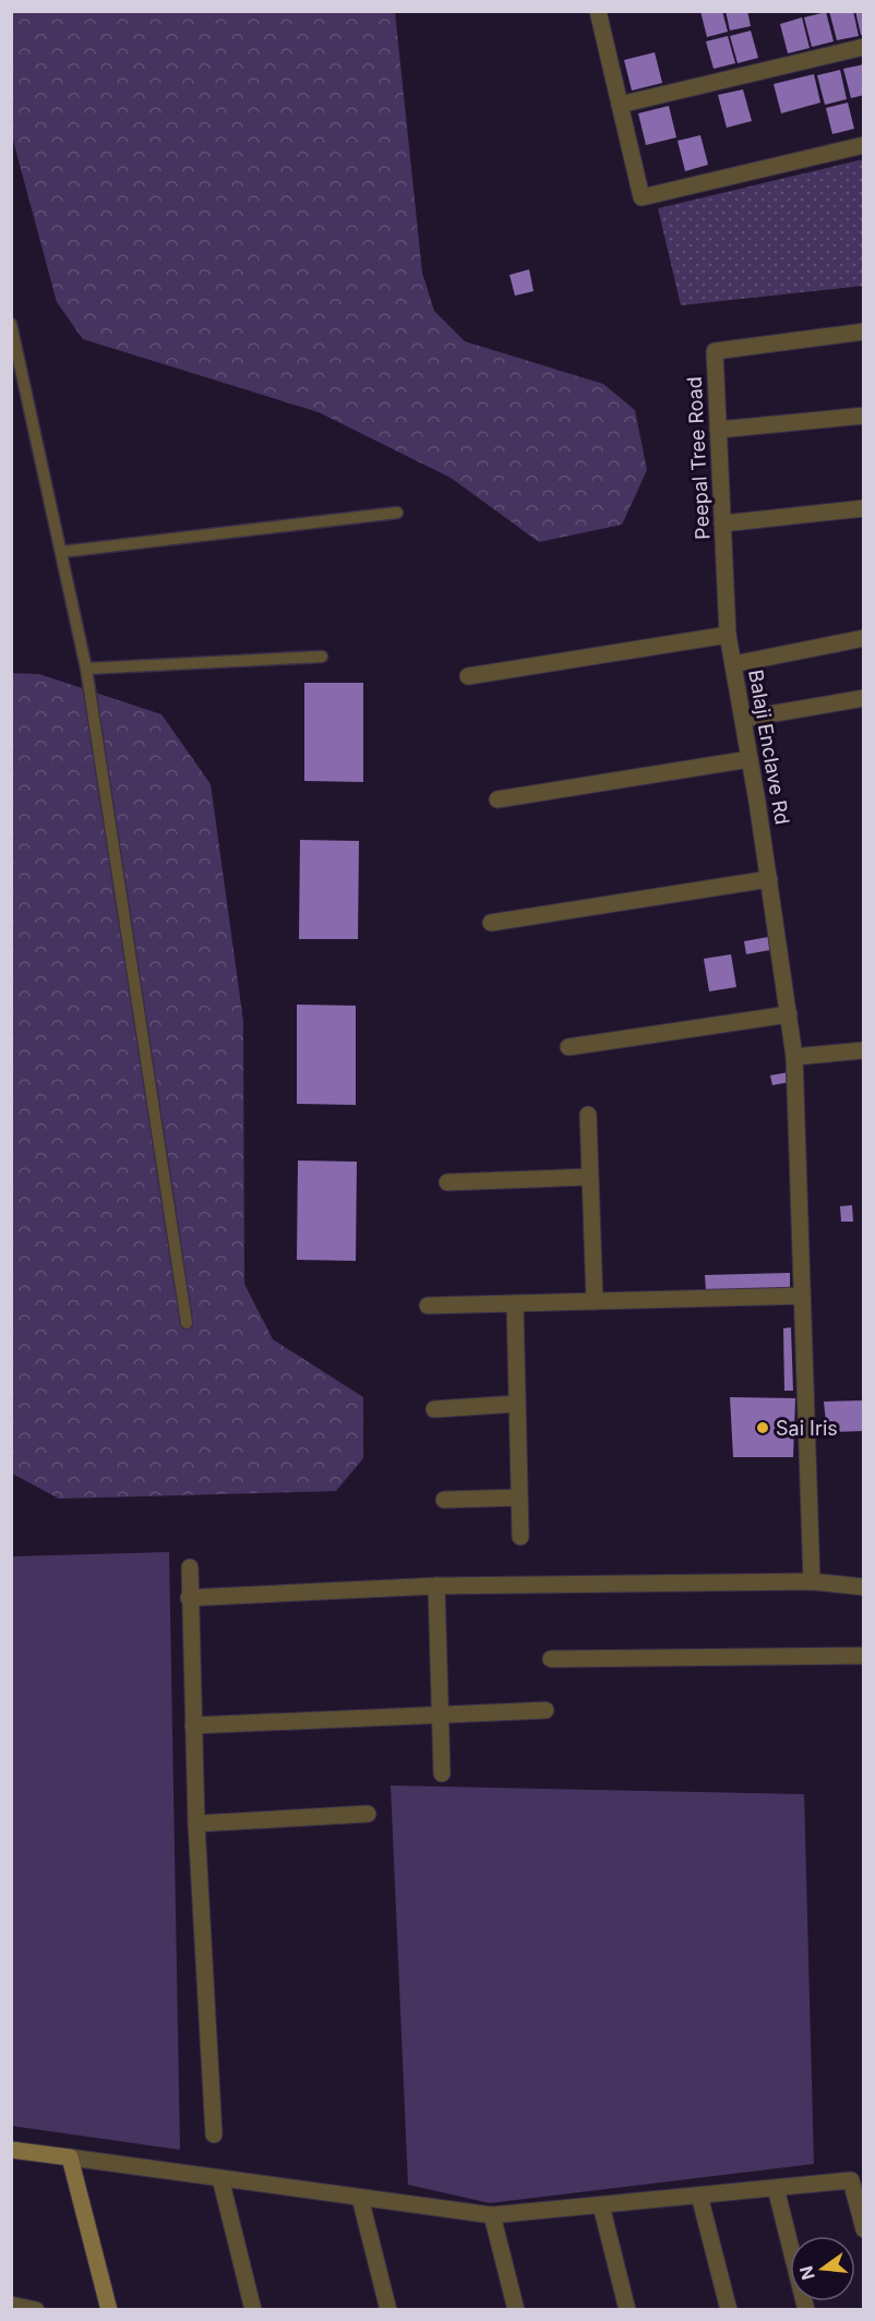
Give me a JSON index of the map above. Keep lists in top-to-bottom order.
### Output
{
  "streets": {
    "street": ["Peepal Tree Road", "Balaji Enclave Rd"]
  },
  "crossings": [
    ["Peepal Tree Road", "Balaji Enclave Rd"]
  ],
  "places": ["Sai Iris"],
  "north": "left"
}
